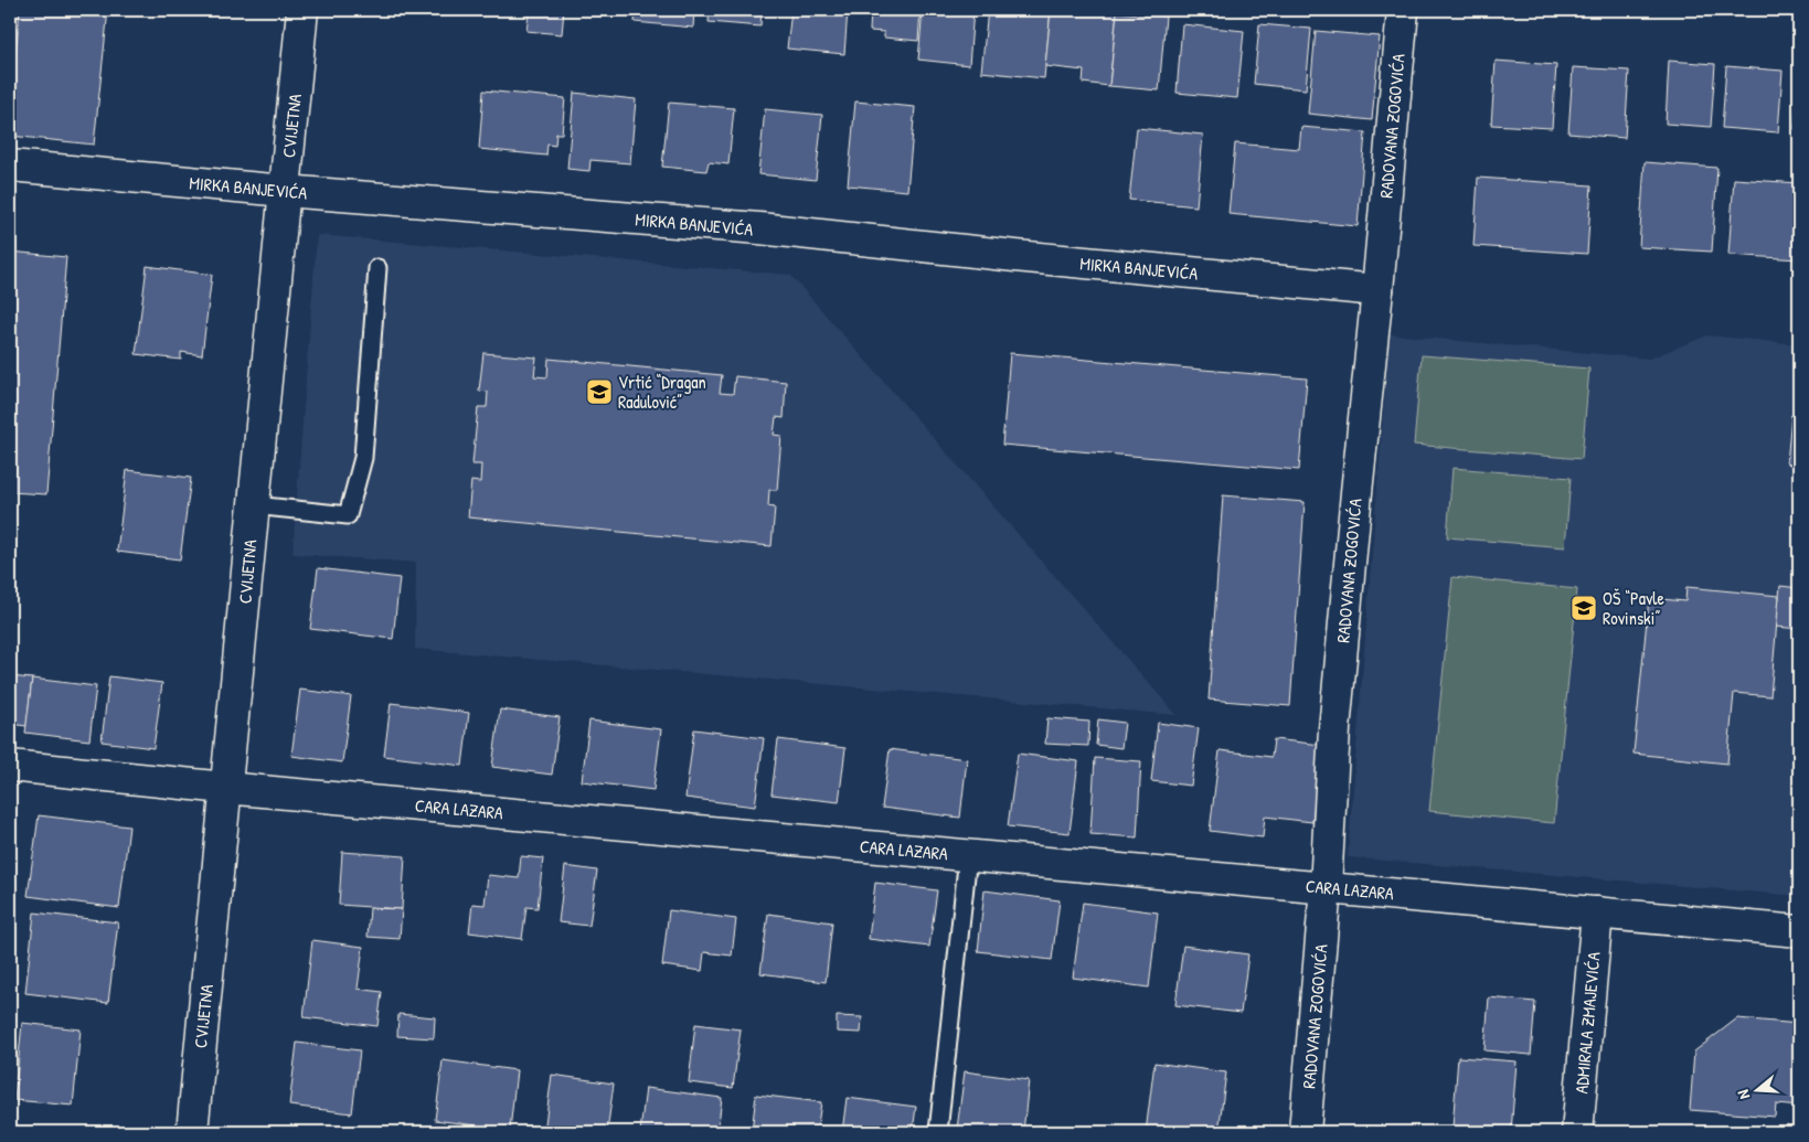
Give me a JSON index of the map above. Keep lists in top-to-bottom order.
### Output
{
  "streets": {
    "street": [
      "CVIJETNA",
      "RADOVANA ZOGOVIĆA",
      "MIRKA BANJEVIĆA",
      "CARA LAZARA",
      "ADMIRALA ZMAJEVIĆA"
    ]
  },
  "crossings": [
    ["CVIJETNA", "MIRKA BANJEVIĆA"],
    ["CVIJETNA", "CARA LAZARA"],
    ["RADOVANA ZOGOVIĆA", "MIRKA BANJEVIĆA"],
    ["RADOVANA ZOGOVIĆA", "CARA LAZARA"],
    ["CARA LAZARA", "ADMIRALA ZMAJEVIĆA"]
  ],
  "places": {
    "school or university": ["Vrtić “Dragan Radulović”", "OŠ “Pavle Rovinski”"]
  },
  "north": "left"
}
